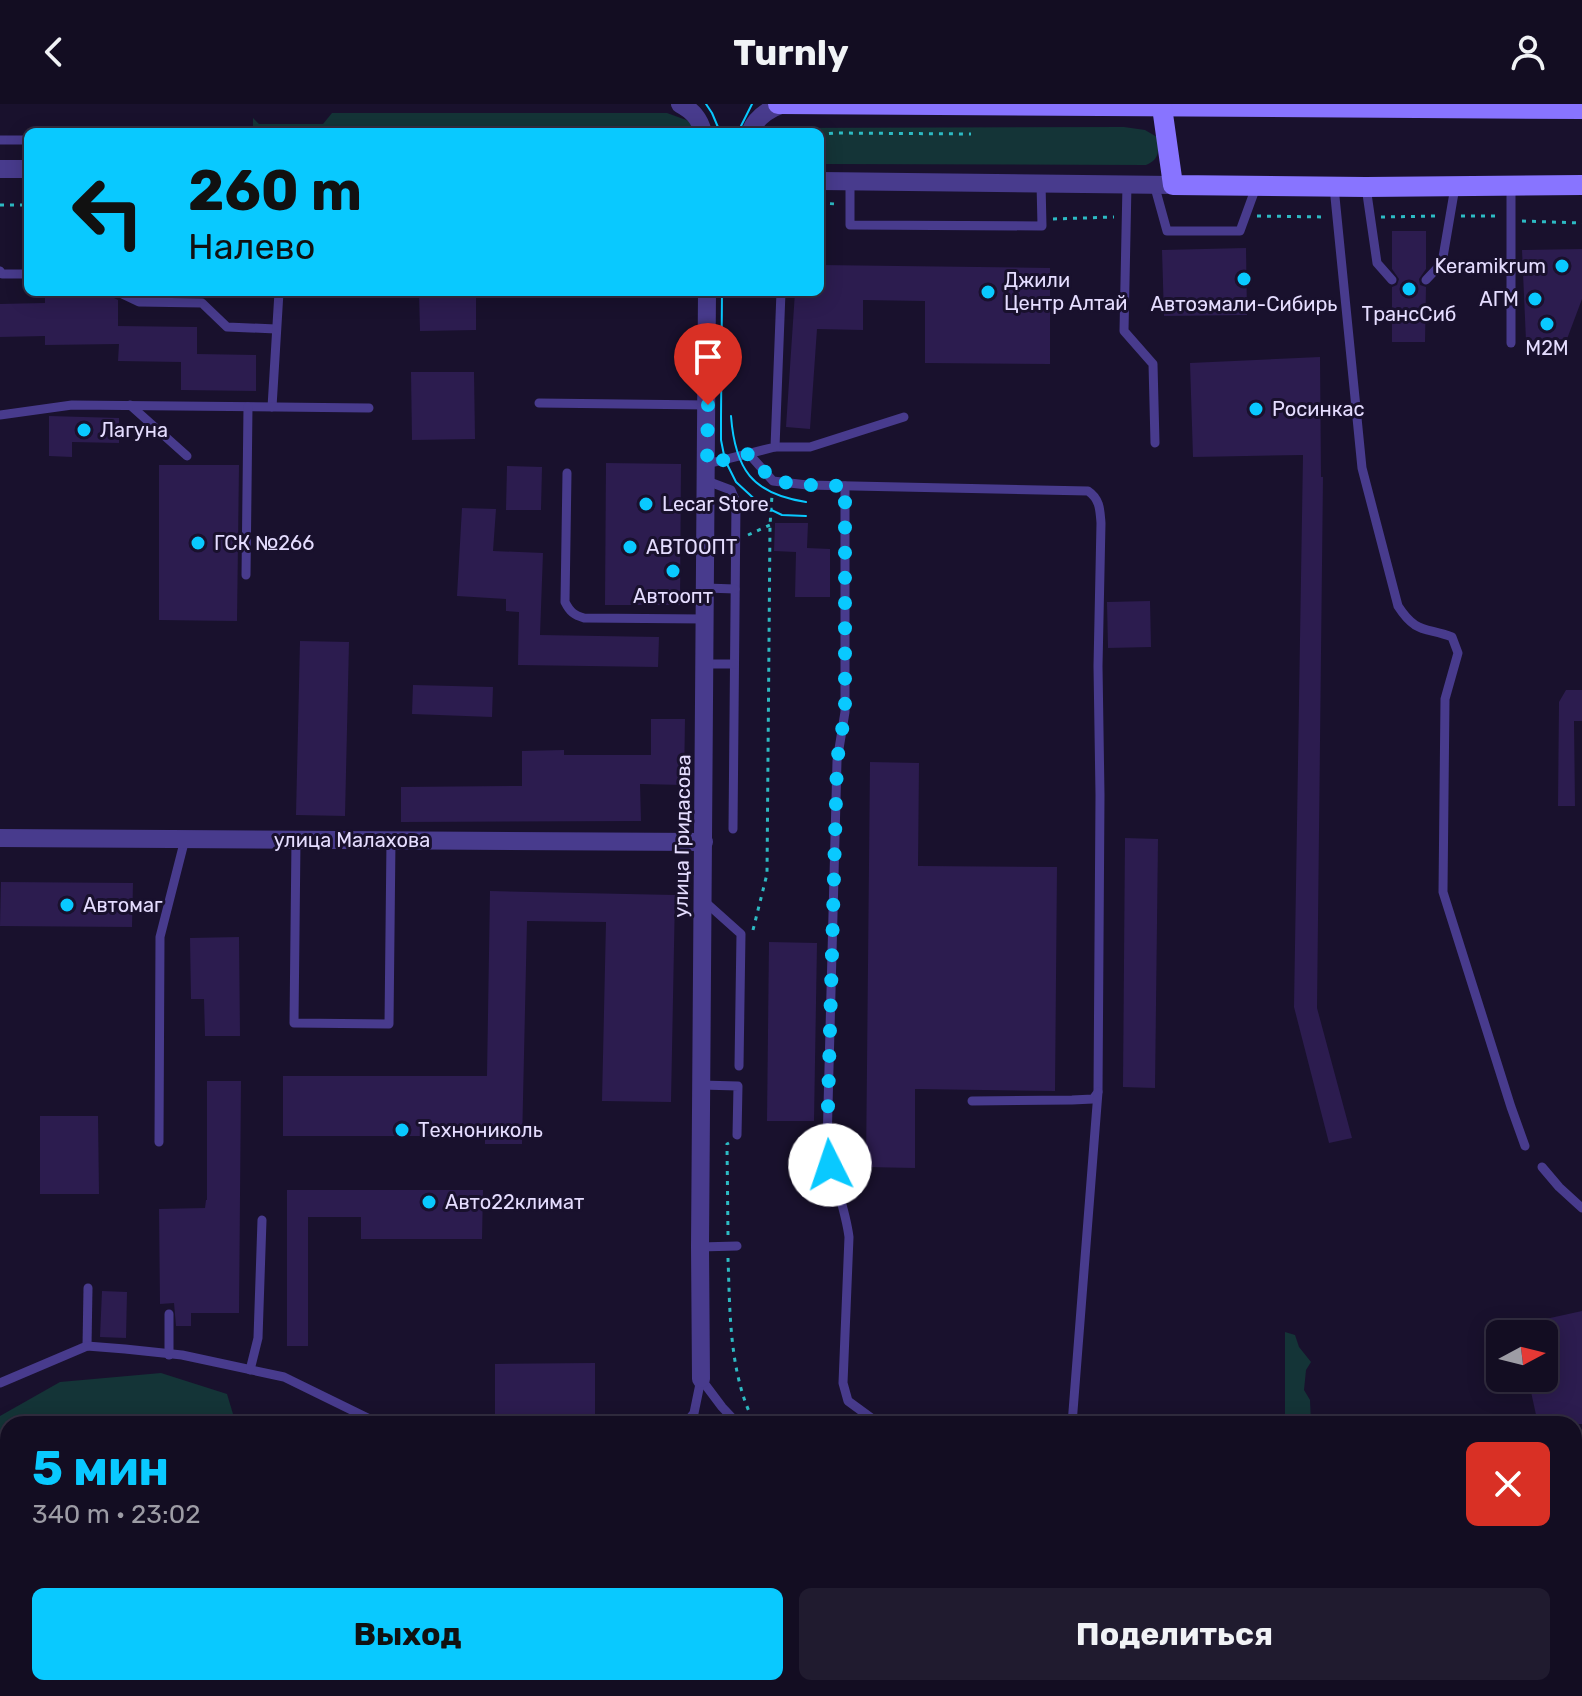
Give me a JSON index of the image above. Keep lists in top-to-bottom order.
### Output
{
  "streets": {
    "street": ["улица Гридасова", "улица Малахова"]
  },
  "crossings": [
    ["улица Гридасова", "улица Малахова"]
  ],
  "places": [
    "Keramikrum",
    "Автоэмали-Сибирь",
    "ТрансСиб",
    "Джили Центр Алтай",
    "АГМ",
    "М2М",
    "Росинкас",
    "Лагуна",
    "Lecar Store",
    "ГСК №266",
    "АВТООПТ",
    "Автоопт",
    "Автомаг",
    "Технониколь",
    "Авто22климат"
  ],
  "north": "right",
  "page": {
    "header": "Turnly",
    "turn": ["260 m", "Налево"],
    "heading": ["5 мин", "340 m · 23:02"],
    "buttons": ["Выход", "Поделиться"]
  }
}
